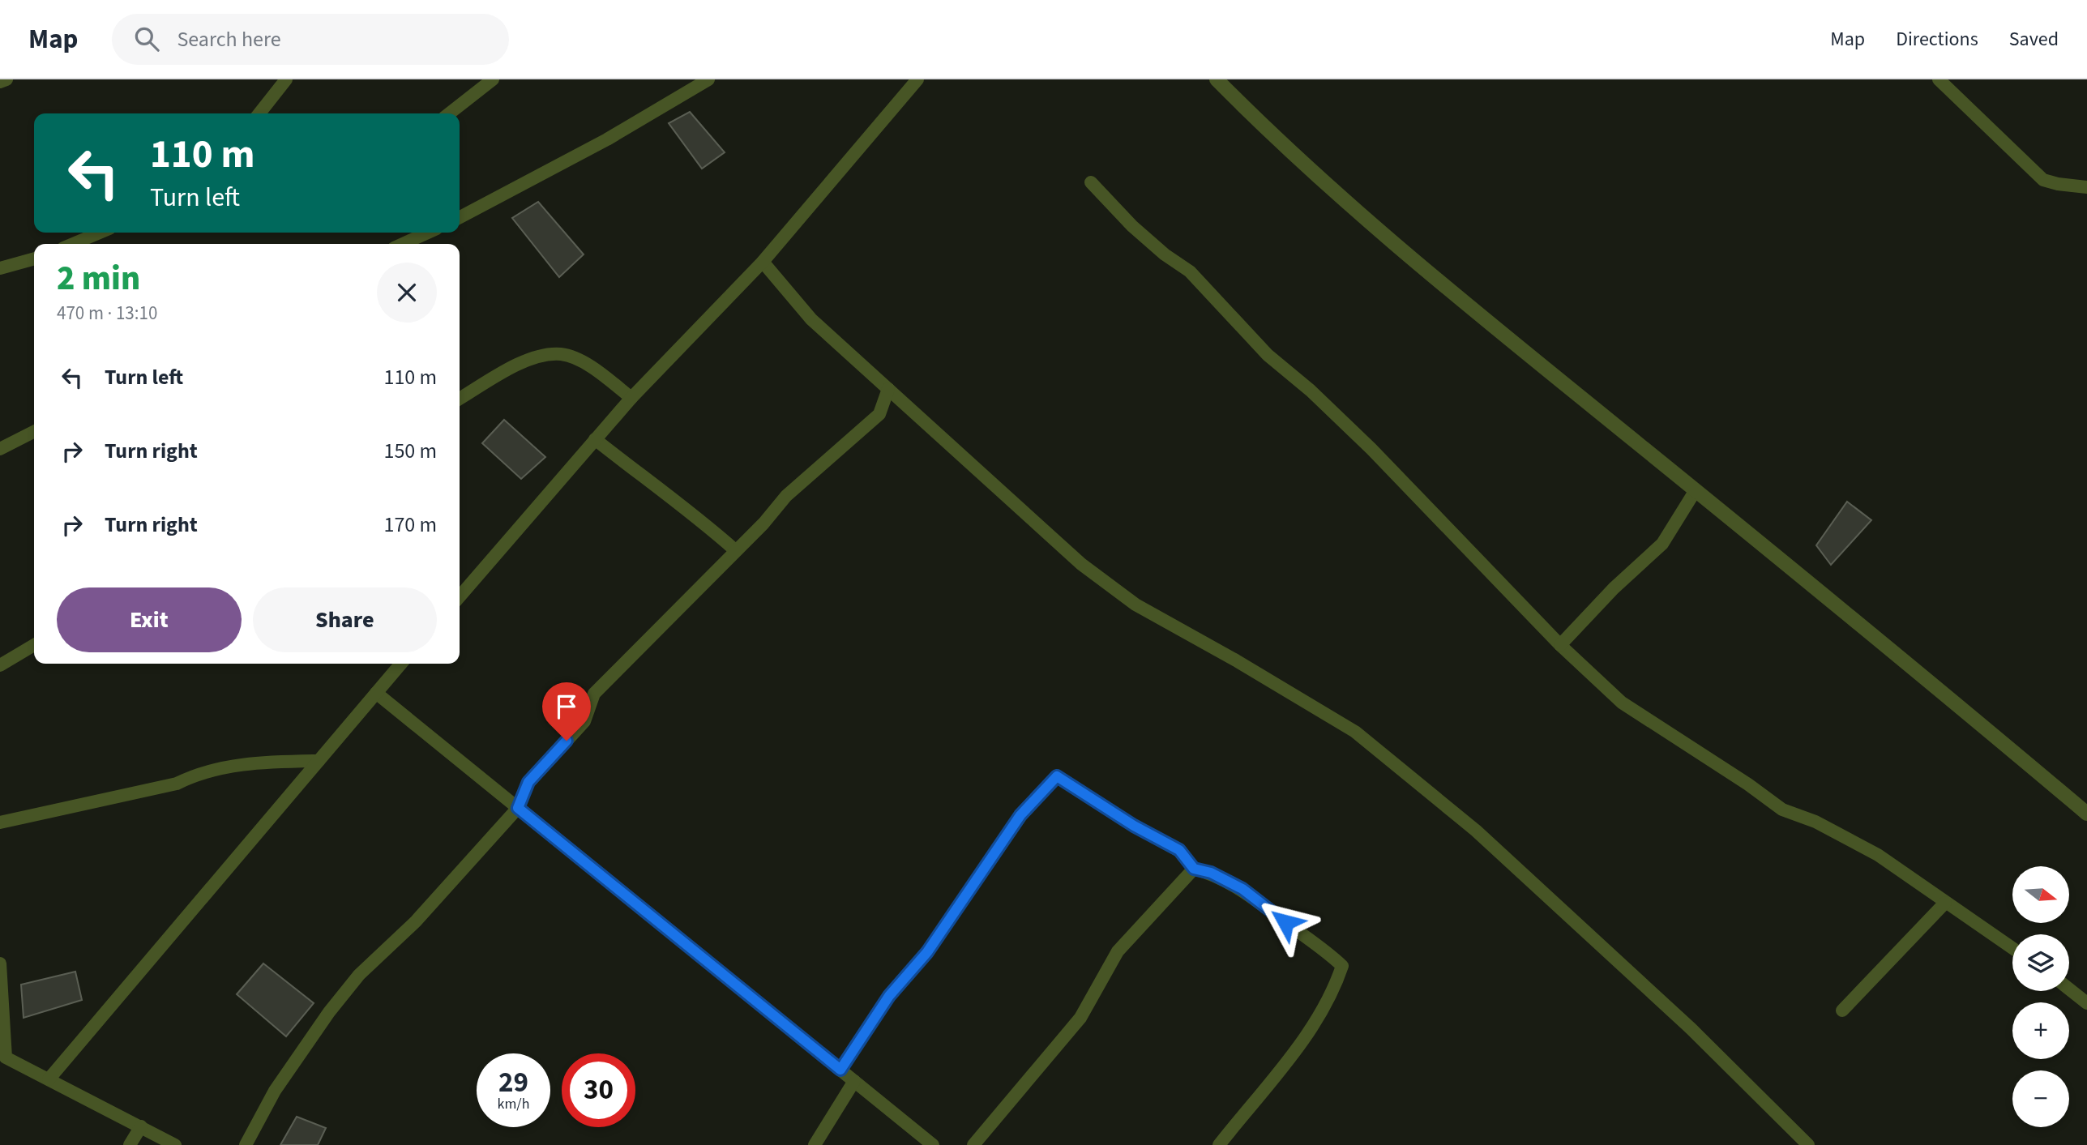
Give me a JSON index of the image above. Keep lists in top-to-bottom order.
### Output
{
  "north": "right",
  "page": {
    "header": "Map",
    "search": "Search here",
    "nav": ["Map", "Directions", "Saved"],
    "turn": ["110 m", "Turn left"],
    "heading": ["2 min", "470 m · 13:10"],
    "list": [
      {
        "name": "Turn left",
        "value": "110 m"
      },
      {
        "name": "Turn right",
        "value": "150 m"
      },
      {
        "name": "Turn right",
        "value": "170 m"
      }
    ],
    "buttons": ["Exit", "Share"],
    "map_buttons": ["+", "−"],
    "speed": "29 km/h",
    "limit": "30"
  }
}
